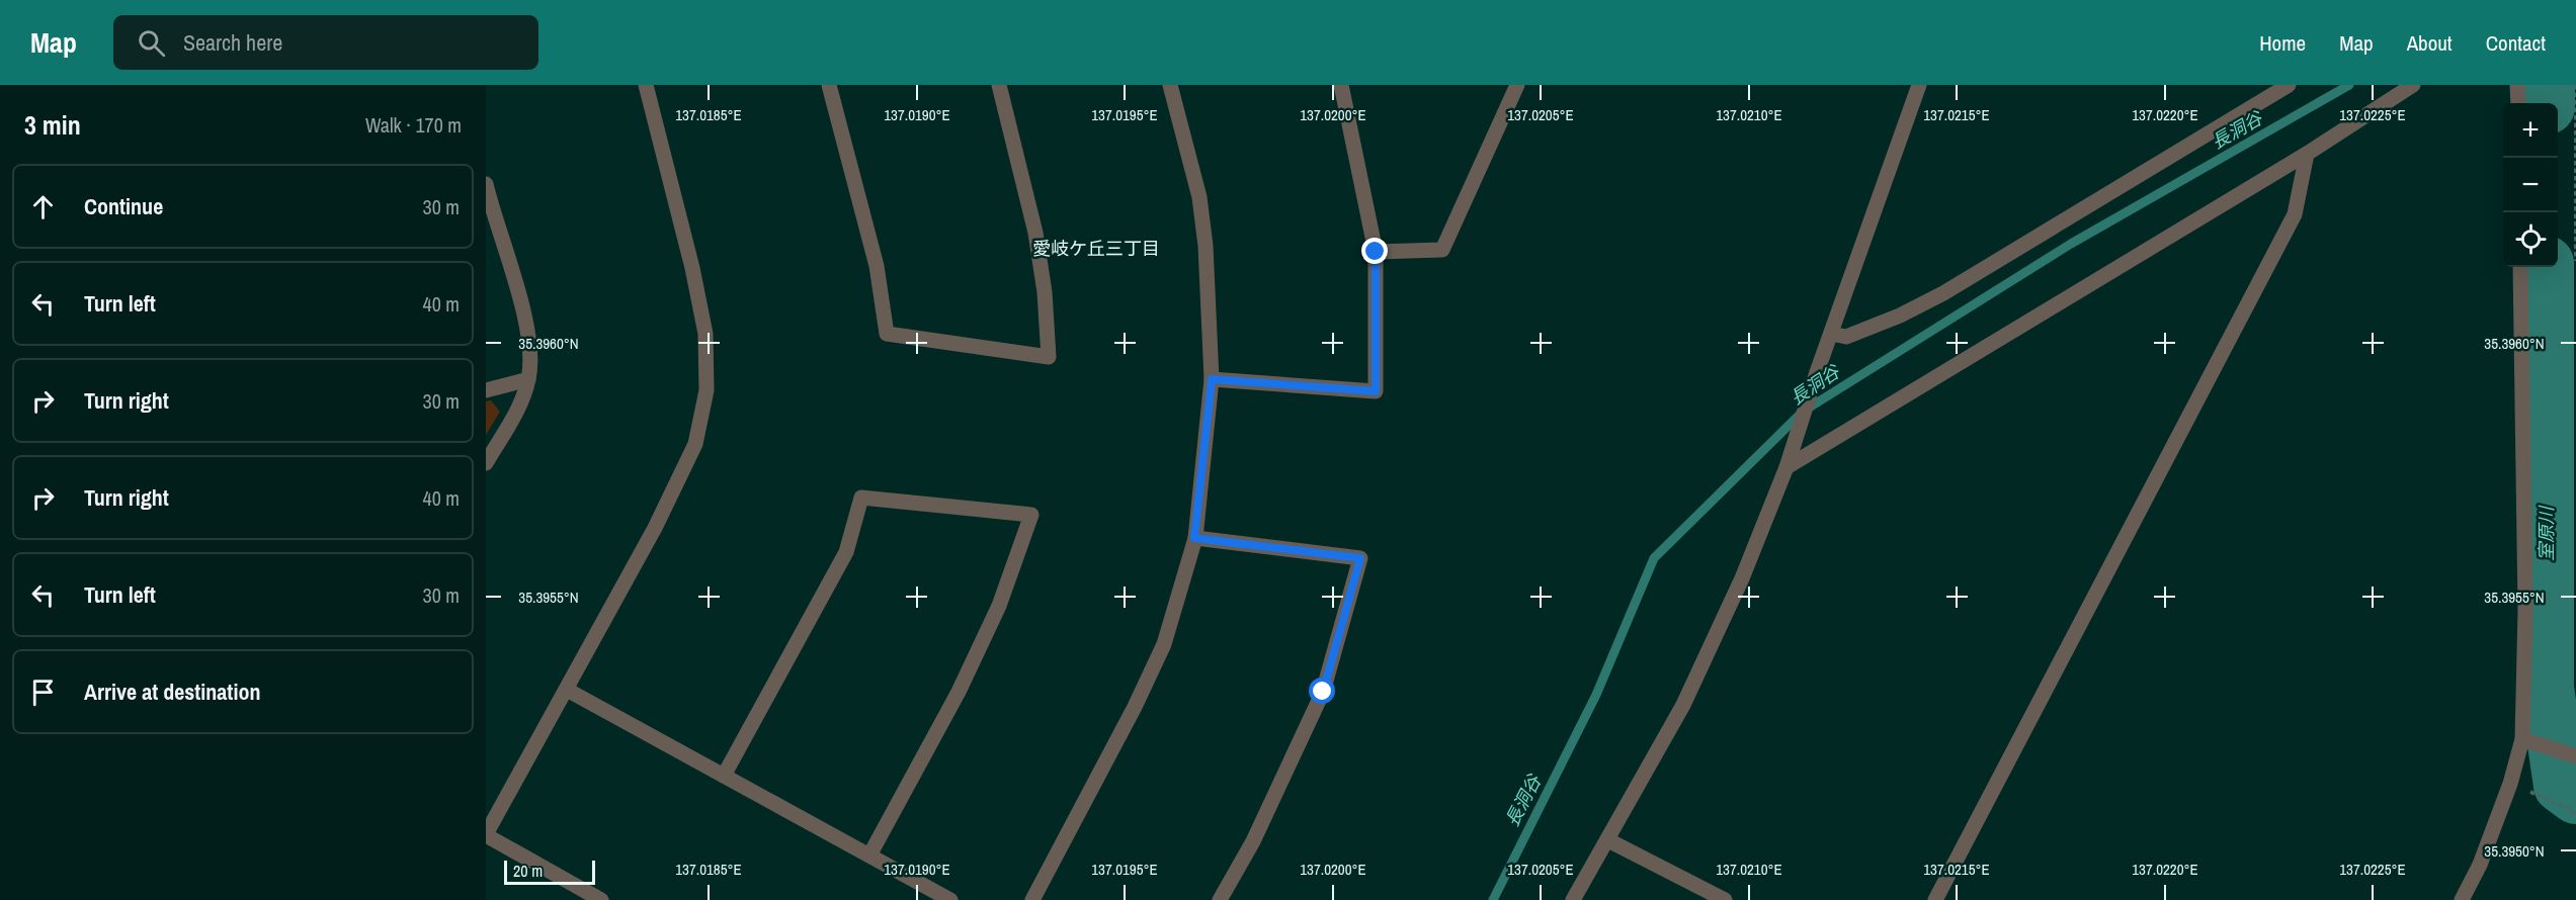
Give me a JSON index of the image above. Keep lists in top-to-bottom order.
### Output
{
  "districts": ["愛岐ケ丘三丁目"],
  "water": ["長洞谷", "室原川"],
  "scale_bar": "20 m",
  "page": {
    "header": "Map",
    "search": "Search here",
    "nav": [
      "Home",
      "Map",
      "About",
      "Contact"
    ],
    "heading": ["3 min", "Walk · 170 m"],
    "map_buttons": ["+", "−"],
    "list": [
      ["Continue", "30 m"],
      ["Turn left", "40 m"],
      ["Turn right", "30 m"],
      ["Turn right", "40 m"],
      ["Turn left", "30 m"],
      "Arrive at destination"
    ],
    "scale": "20 m"
  },
  "coordinates": [
    "137.0185°E",
    "137.0190°E",
    "137.0195°E",
    "137.0200°E",
    "137.0205°E",
    "137.0210°E",
    "137.0215°E",
    "137.0220°E",
    "137.0225°E",
    "35.3960°N",
    "35.3955°N",
    "35.3950°N"
  ]
}
